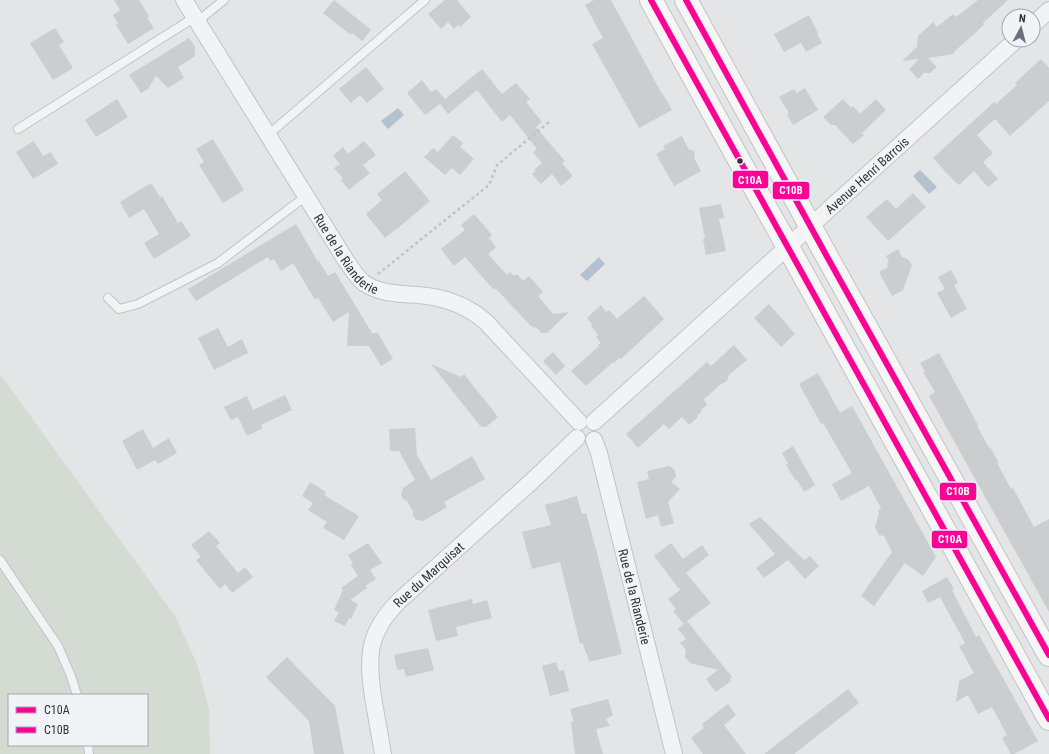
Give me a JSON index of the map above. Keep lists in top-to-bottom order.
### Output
{
  "streets": {
    "street": ["Avenue Henri Barrois", "Rue de la Rianderie", "Rue du Marquisat"]
  },
  "crossings": [
    ["Avenue Henri Barrois", "Rue de la Rianderie"],
    ["Avenue Henri Barrois", "Rue du Marquisat"],
    ["Rue de la Rianderie", "Rue du Marquisat"]
  ],
  "lines": ["transit line C10A", "transit line C10B"],
  "legend": ["C10A", "C10B"],
  "north": "top"
}
